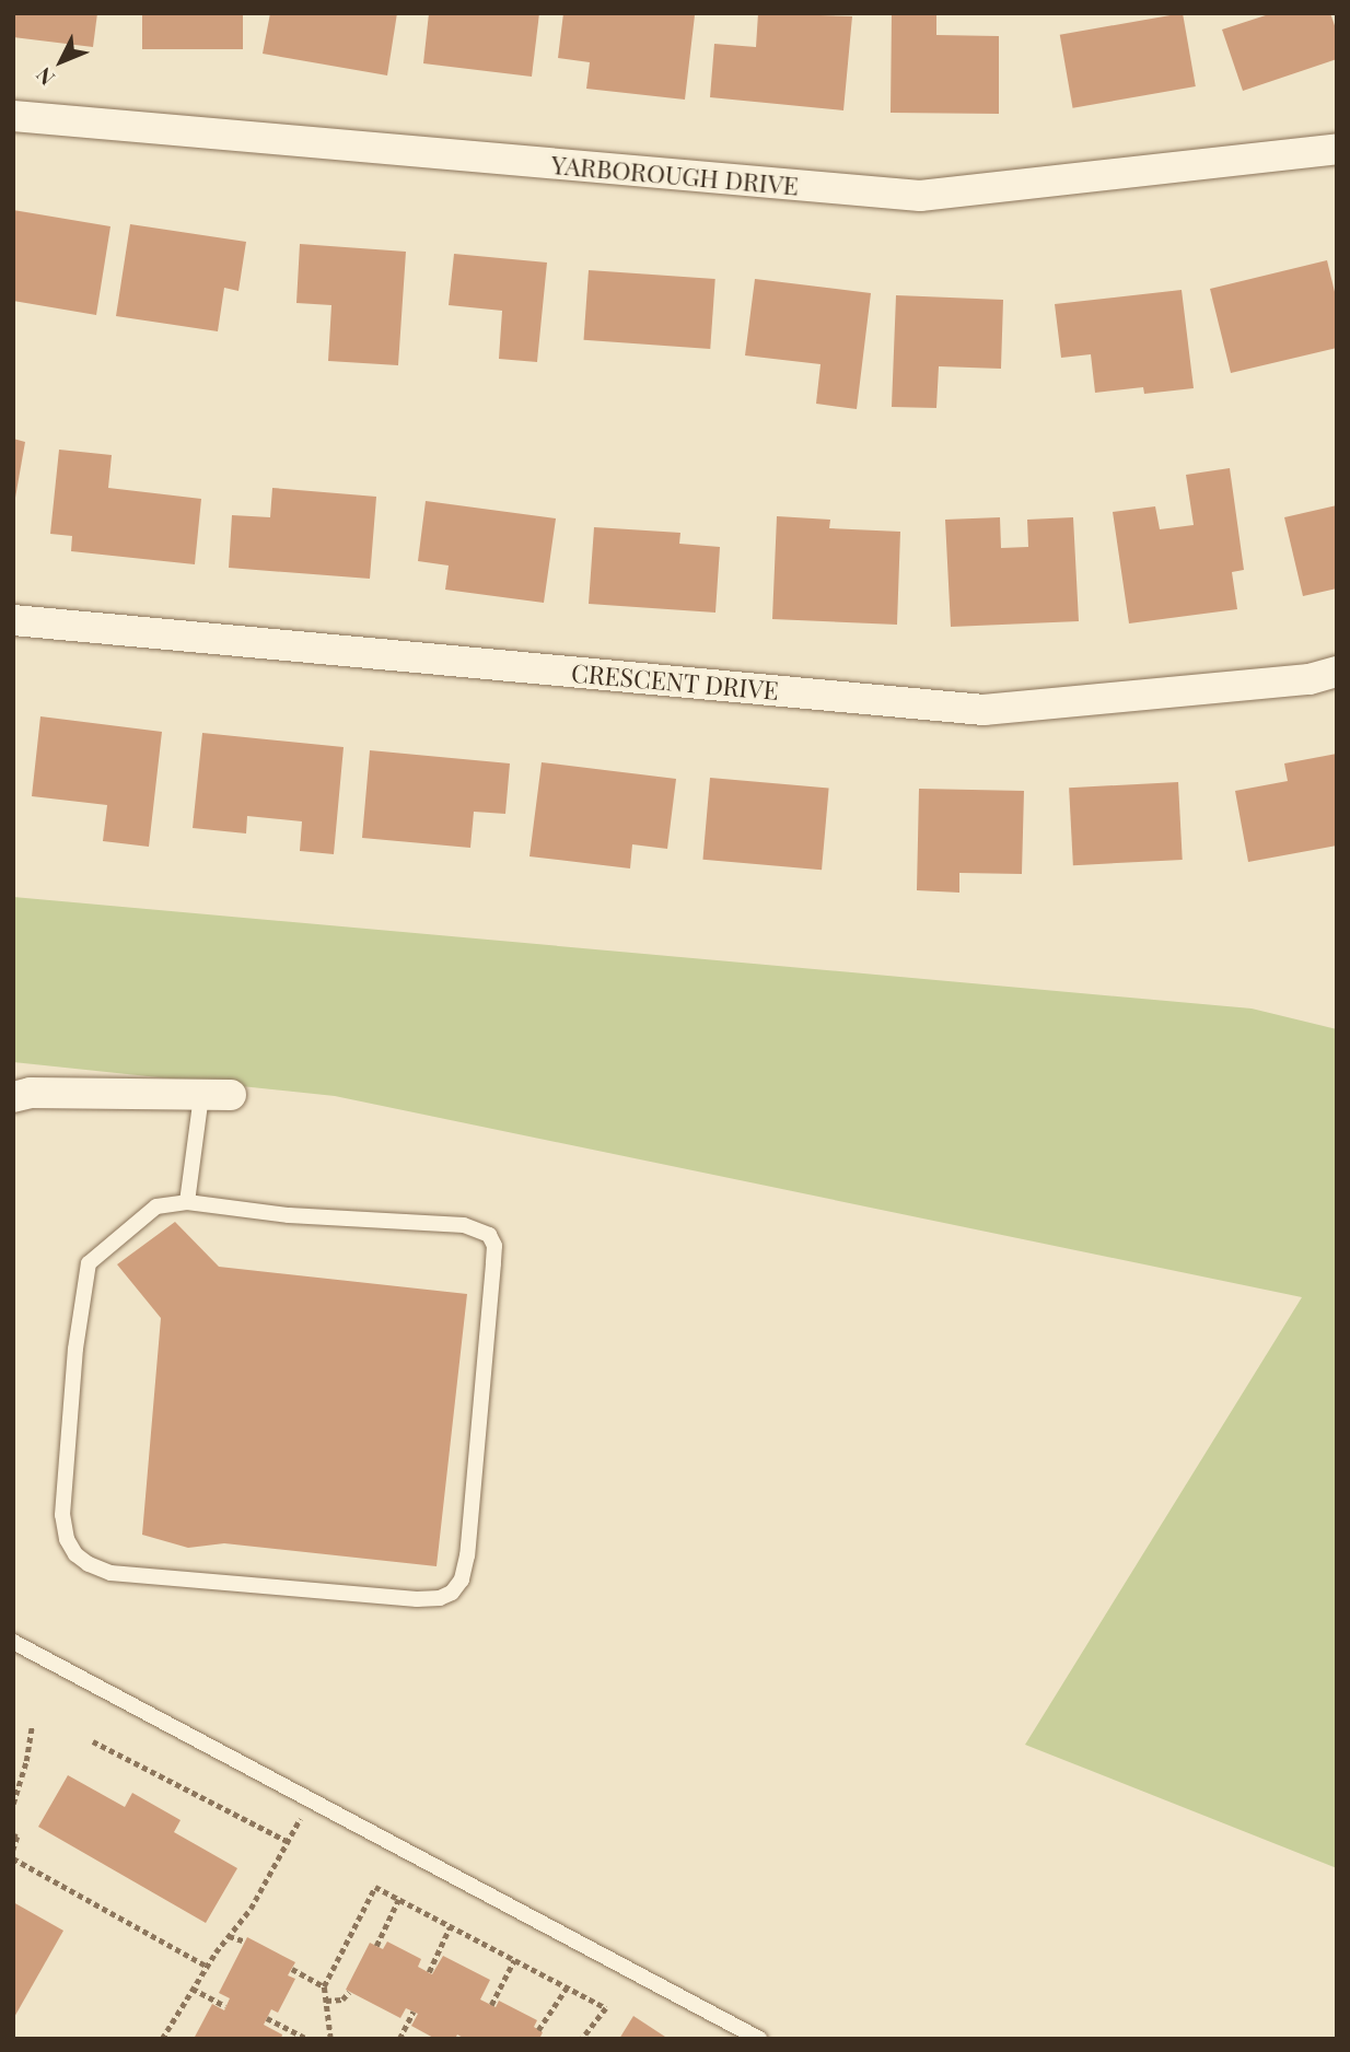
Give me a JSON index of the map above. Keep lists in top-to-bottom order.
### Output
{
  "streets": {
    "street": ["YARBOROUGH DRIVE", "CRESCENT DRIVE"]
  },
  "north": "bottom left"
}
